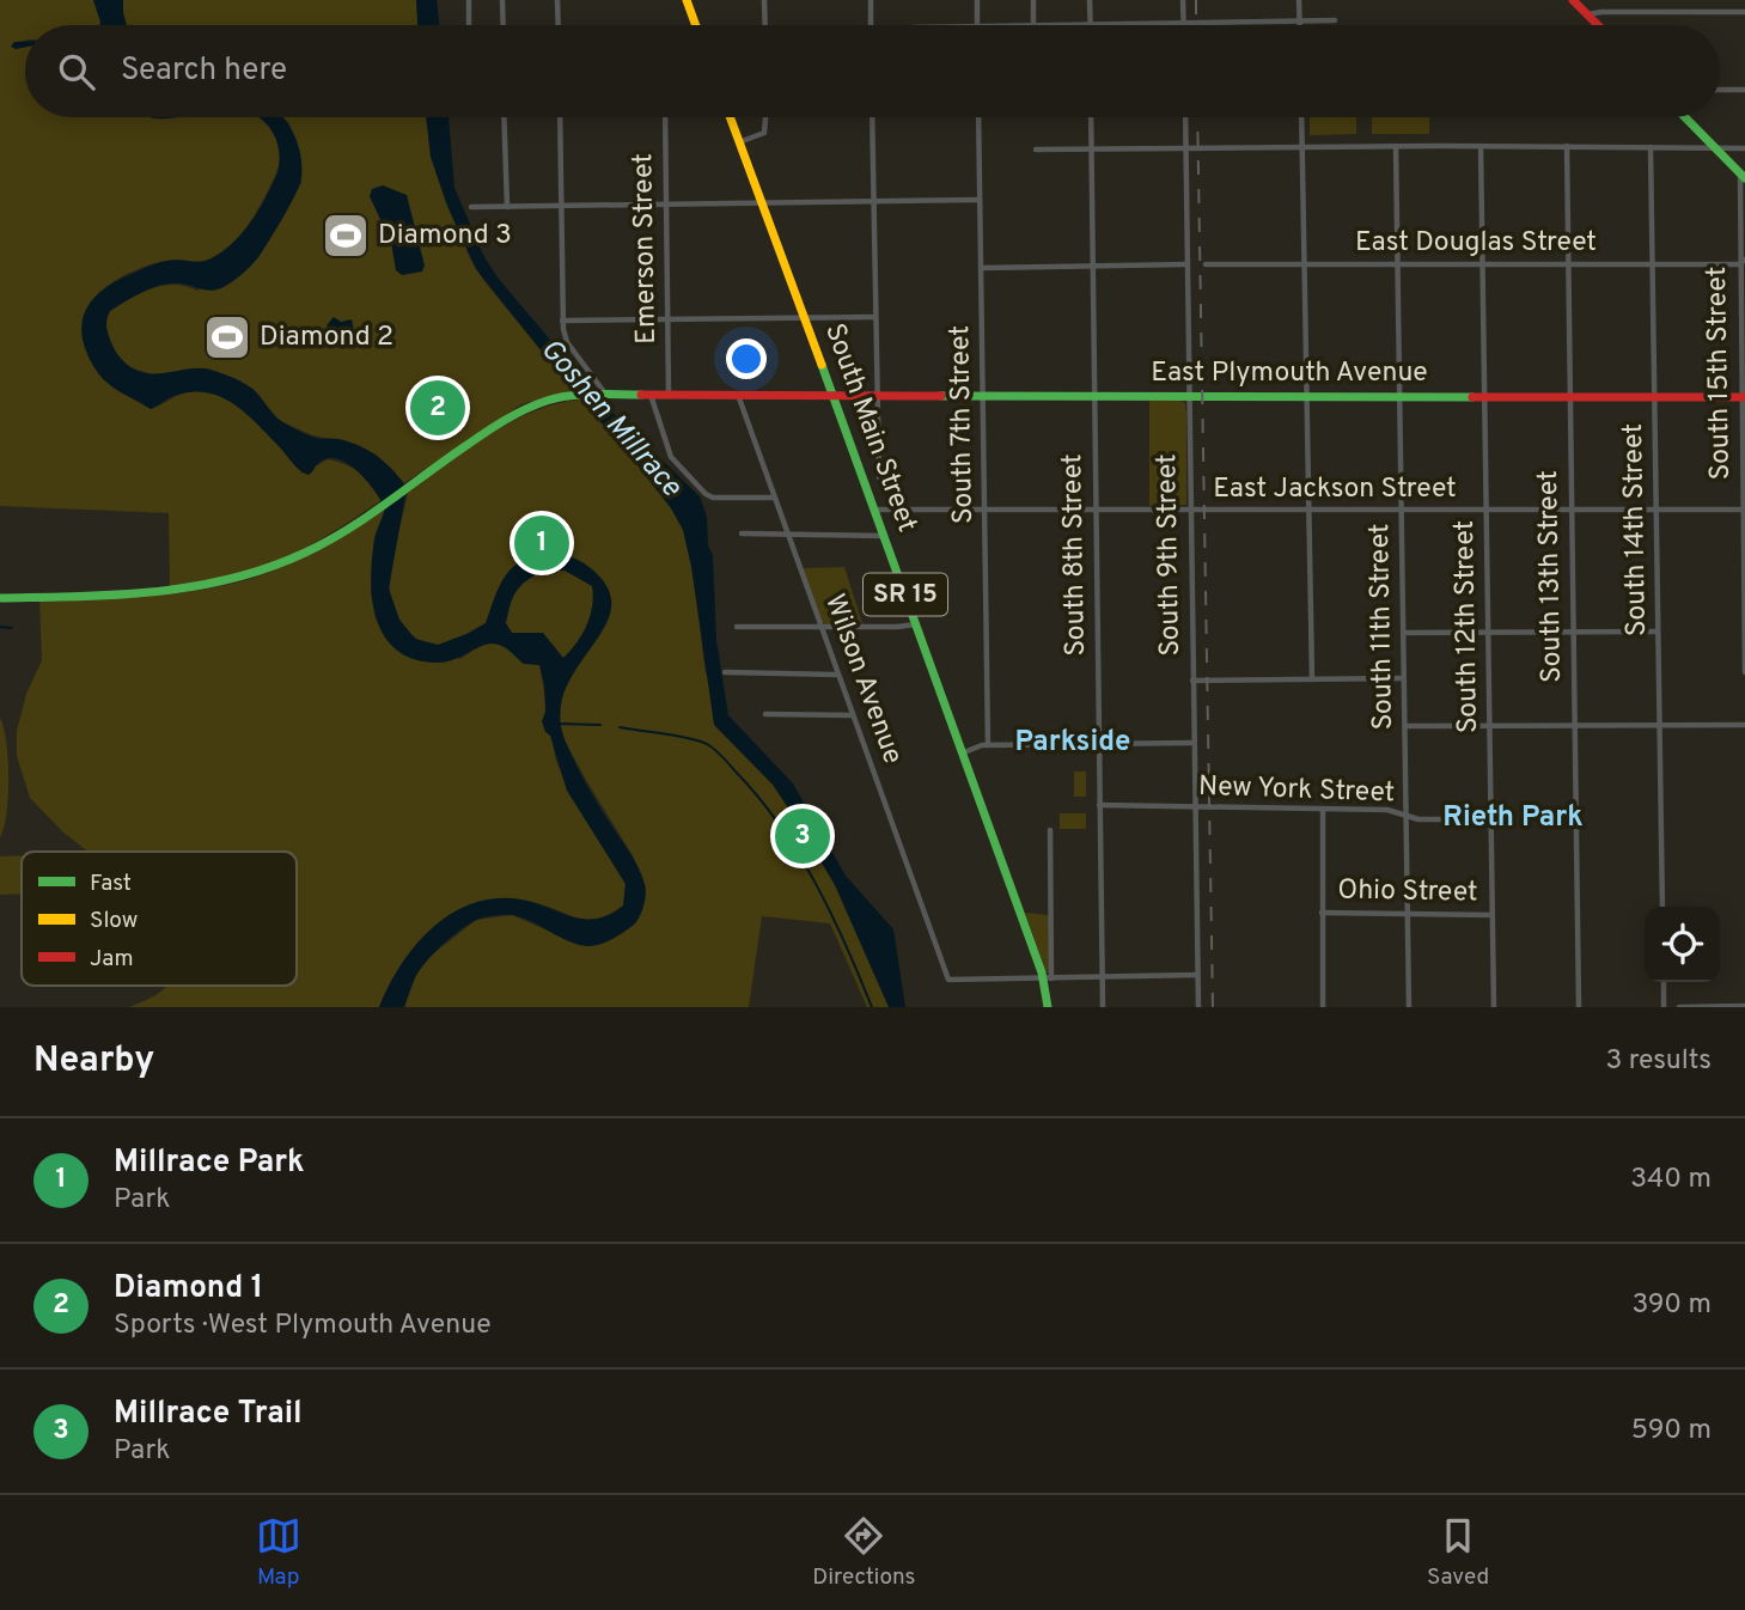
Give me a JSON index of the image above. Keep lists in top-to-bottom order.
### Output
{
  "streets": {
    "main road": ["East Plymouth Avenue", "South Main Street", "SR 15"],
    "street": [
      "East Douglas Street",
      "Emerson Street",
      "South 15th Street",
      "South 7th Street",
      "East Jackson Street",
      "South 14th Street",
      "South 8th Street",
      "South 9th Street",
      "South 13th Street",
      "South 11th Street",
      "South 12th Street",
      "Wilson Avenue",
      "New York Street",
      "Ohio Street"
    ]
  },
  "crossings": [
    ["East Douglas Street", "South 15th Street"],
    ["East Douglas Street", "South 14th Street"],
    ["East Douglas Street", "South 13th Street"],
    ["East Douglas Street", "South 11th Street"],
    ["East Douglas Street", "South 12th Street"],
    ["Emerson Street", "East Plymouth Avenue"],
    ["East Plymouth Avenue", "South 15th Street"],
    ["East Plymouth Avenue", "South 7th Street"],
    ["East Plymouth Avenue", "South Main Street"],
    ["East Plymouth Avenue", "South 14th Street"],
    ["East Plymouth Avenue", "South 8th Street"],
    ["East Plymouth Avenue", "South 9th Street"],
    ["East Plymouth Avenue", "South 13th Street"],
    ["East Plymouth Avenue", "South 11th Street"],
    ["East Plymouth Avenue", "South 12th Street"],
    ["East Plymouth Avenue", "Wilson Avenue"],
    ["South 15th Street", "East Jackson Street"],
    ["South 7th Street", "East Jackson Street"],
    ["South Main Street", "East Jackson Street"],
    ["South Main Street", "Wilson Avenue"],
    ["East Jackson Street", "South 14th Street"],
    ["East Jackson Street", "South 8th Street"],
    ["East Jackson Street", "South 9th Street"],
    ["East Jackson Street", "South 13th Street"],
    ["East Jackson Street", "South 11th Street"],
    ["East Jackson Street", "South 12th Street"],
    ["South 8th Street", "New York Street"],
    ["South 9th Street", "New York Street"],
    ["South 11th Street", "New York Street"],
    ["South 11th Street", "Ohio Street"],
    ["South 12th Street", "New York Street"],
    ["South 12th Street", "Ohio Street"]
  ],
  "districts": ["Parkside", "Rieth Park"],
  "water": ["Goshen Millrace"],
  "places": {
    "sports": ["Diamond 3", "Diamond 2"]
  },
  "legend": ["Fast", "Slow", "Jam"],
  "page": {
    "search": "Search here",
    "pins": ["2", "1", "3"],
    "heading": ["Nearby", "3 results"],
    "list": [
      {
        "mark": "1",
        "name": "Millrace Park",
        "note": "Park",
        "value": "340 m"
      },
      {
        "mark": "2",
        "name": "Diamond 1",
        "note": "Sports · West Plymouth Avenue",
        "value": "390 m"
      },
      {
        "mark": "3",
        "name": "Millrace Trail",
        "note": "Park",
        "value": "590 m"
      }
    ],
    "nav": ["Map", "Directions", "Saved"]
  }
}
